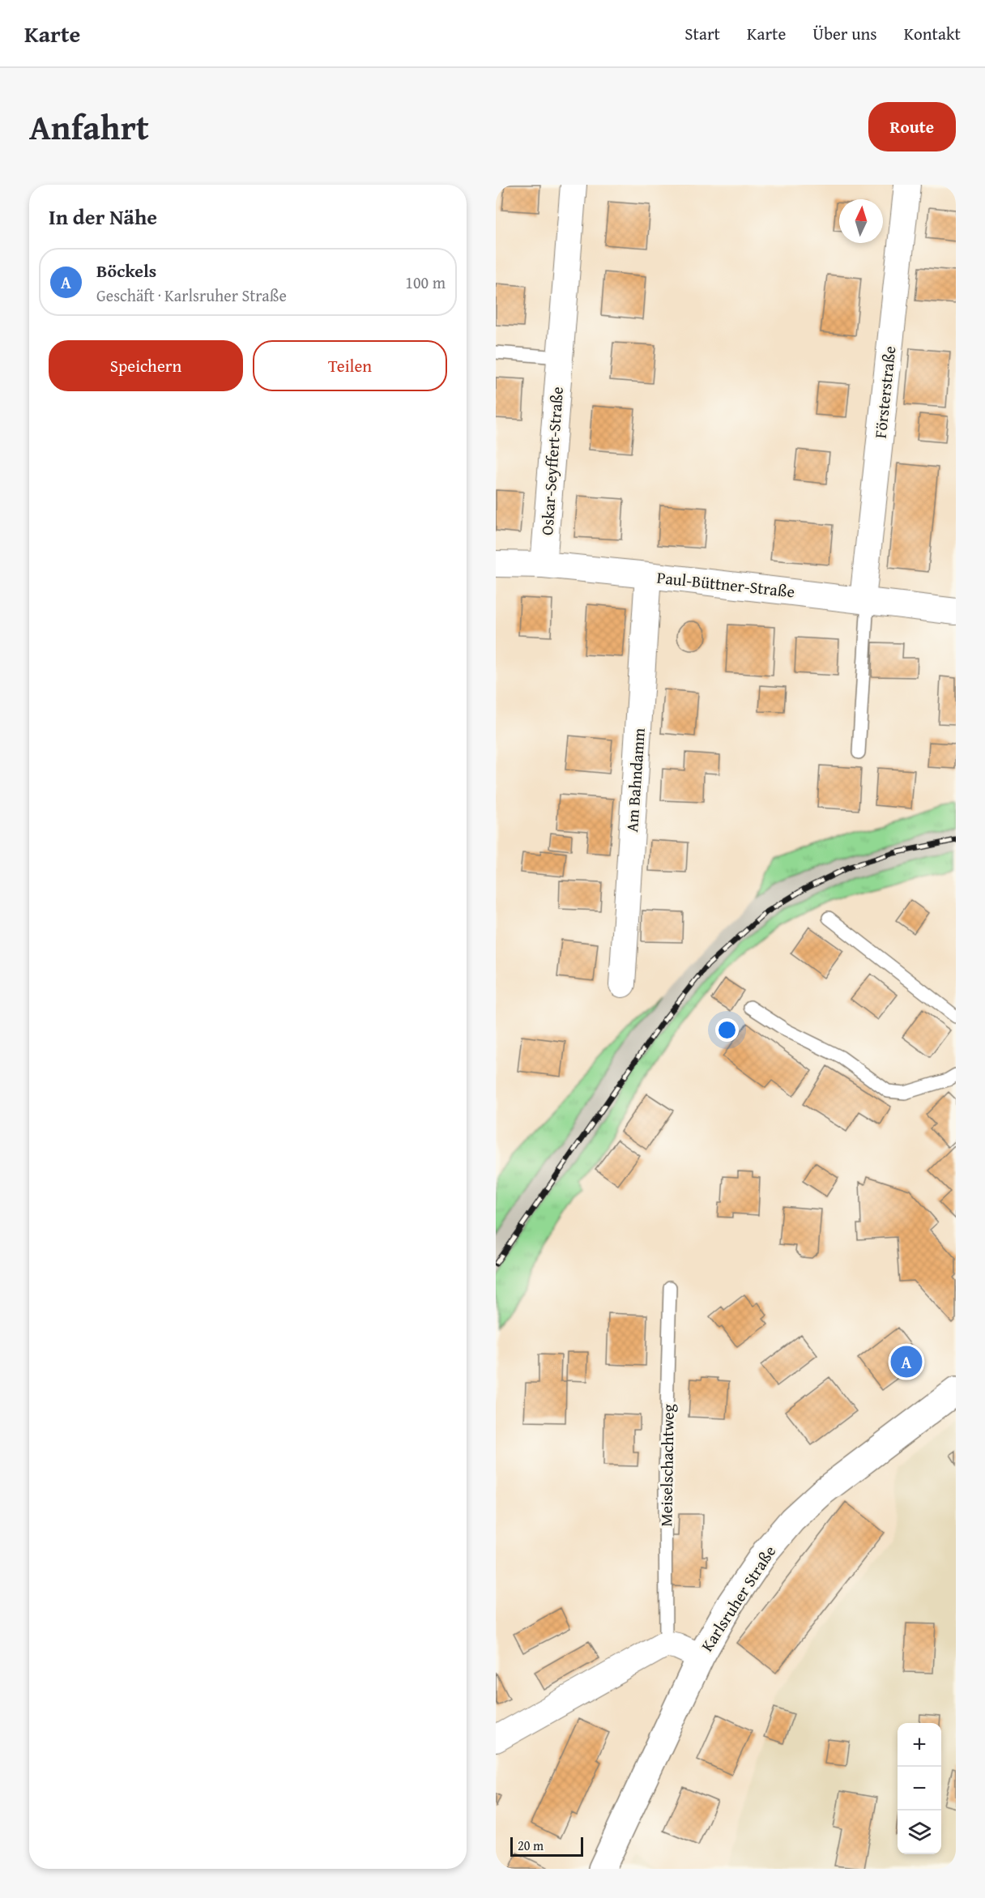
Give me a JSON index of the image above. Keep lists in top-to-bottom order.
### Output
{
  "streets": {
    "main road": ["Karlsruher Straße"],
    "street": [
      "Försterstraße",
      "Oskar-Seyffert-Straße",
      "Paul-Büttner-Straße",
      "Am Bahndamm"
    ],
    "lane": ["Meiselschachtweg"]
  },
  "crossings": [
    ["Försterstraße", "Paul-Büttner-Straße"],
    ["Oskar-Seyffert-Straße", "Paul-Büttner-Straße"],
    ["Paul-Büttner-Straße", "Am Bahndamm"]
  ],
  "scale_bar": "20 m",
  "north": "top",
  "page": {
    "header": "Karte",
    "nav": [
      "Start",
      "Karte",
      "Über uns",
      "Kontakt"
    ],
    "title": "Anfahrt",
    "buttons": [
      "Route",
      ["Speichern", "Teilen"]
    ],
    "heading": "In der Nähe",
    "list": [
      {
        "mark": "A",
        "name": "Böckels",
        "note": "Geschäft · Karlsruher Straße",
        "value": "100 m"
      }
    ],
    "pins": "A",
    "map_buttons": ["+", "−"],
    "scale": "20 m"
  }
}
